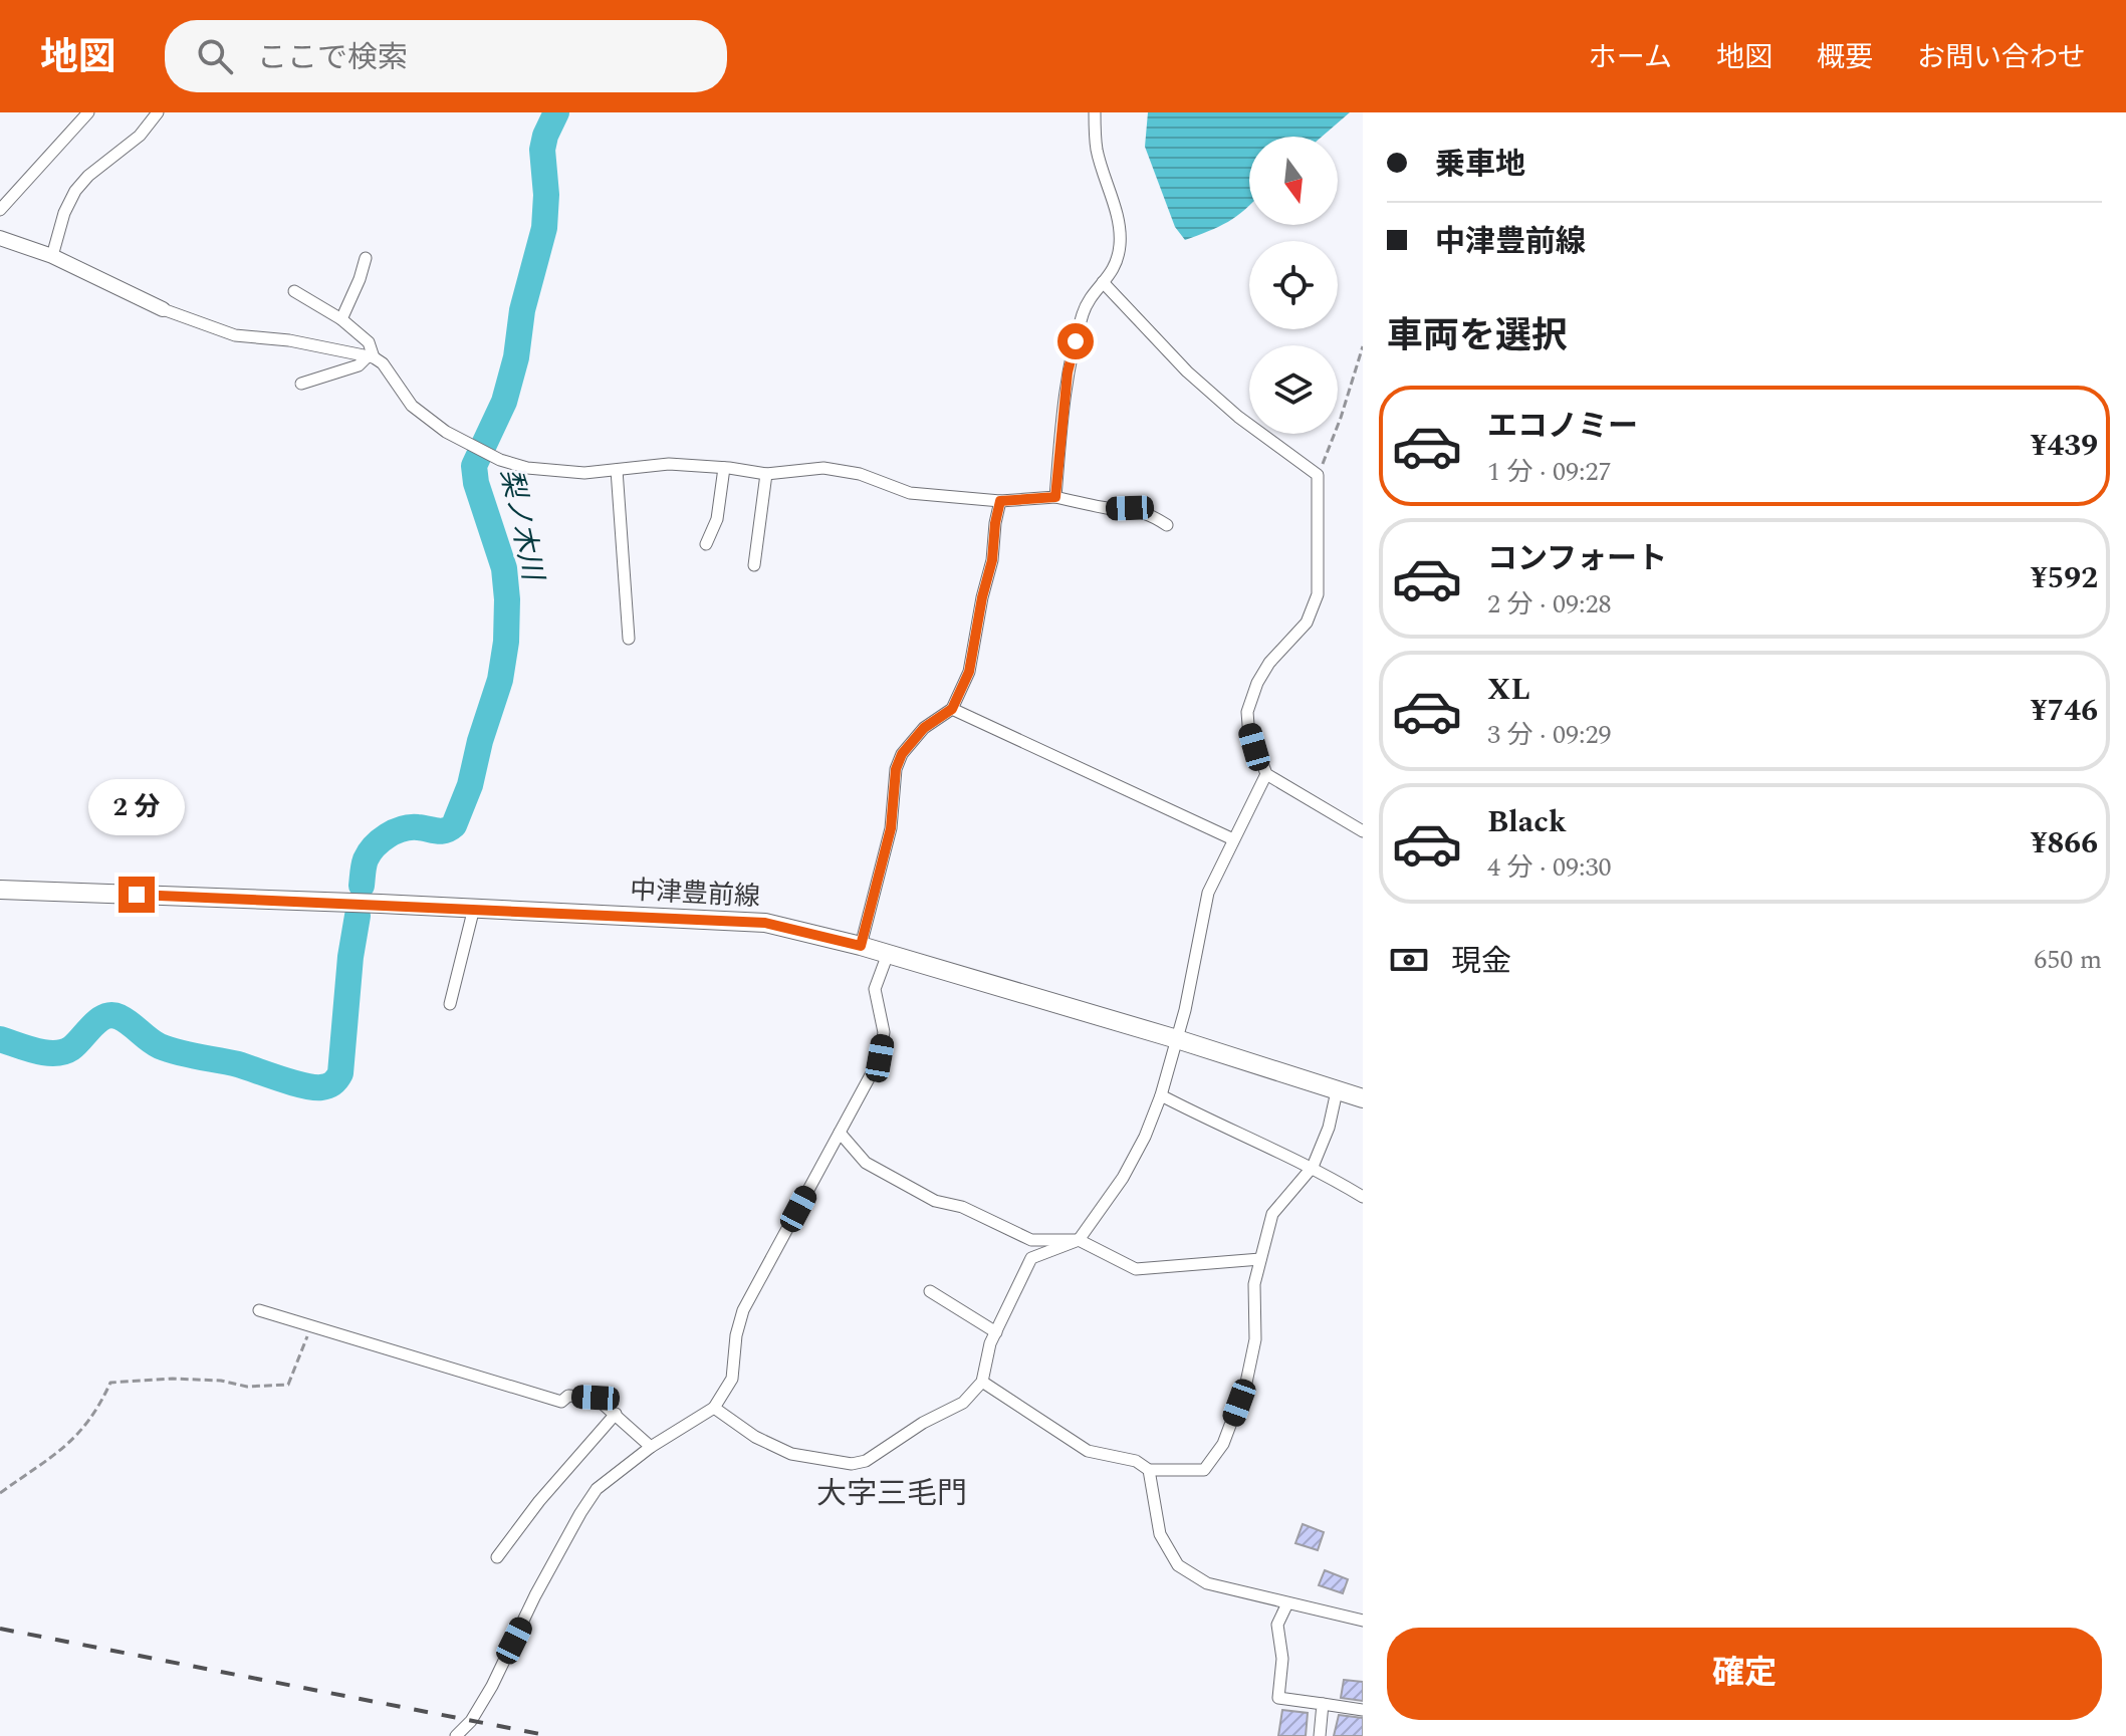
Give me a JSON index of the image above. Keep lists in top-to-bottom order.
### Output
{
  "streets": {
    "main road": ["中津豊前線"]
  },
  "districts": ["大字三毛門"],
  "water": ["梨ノ木川"],
  "north": "bottom",
  "page": {
    "header": "地図",
    "search": "ここで検索",
    "nav": [
      "ホーム",
      "地図",
      "概要",
      "お問い合わせ"
    ],
    "banner": ["乗車地", "中津豊前線"],
    "heading": "車両を選択",
    "list": [
      {
        "name": "エコノミー",
        "note": "1 分 · 09:27",
        "value": "¥439"
      },
      {
        "name": "コンフォート",
        "note": "2 分 · 09:28",
        "value": "¥592"
      },
      {
        "name": "XL",
        "note": "3 分 · 09:29",
        "value": "¥746"
      },
      {
        "name": "Black",
        "note": "4 分 · 09:30",
        "value": "¥866"
      }
    ],
    "bubble": "2 分",
    "pay": ["現金", "650 m"],
    "buttons": "確定"
  }
}
